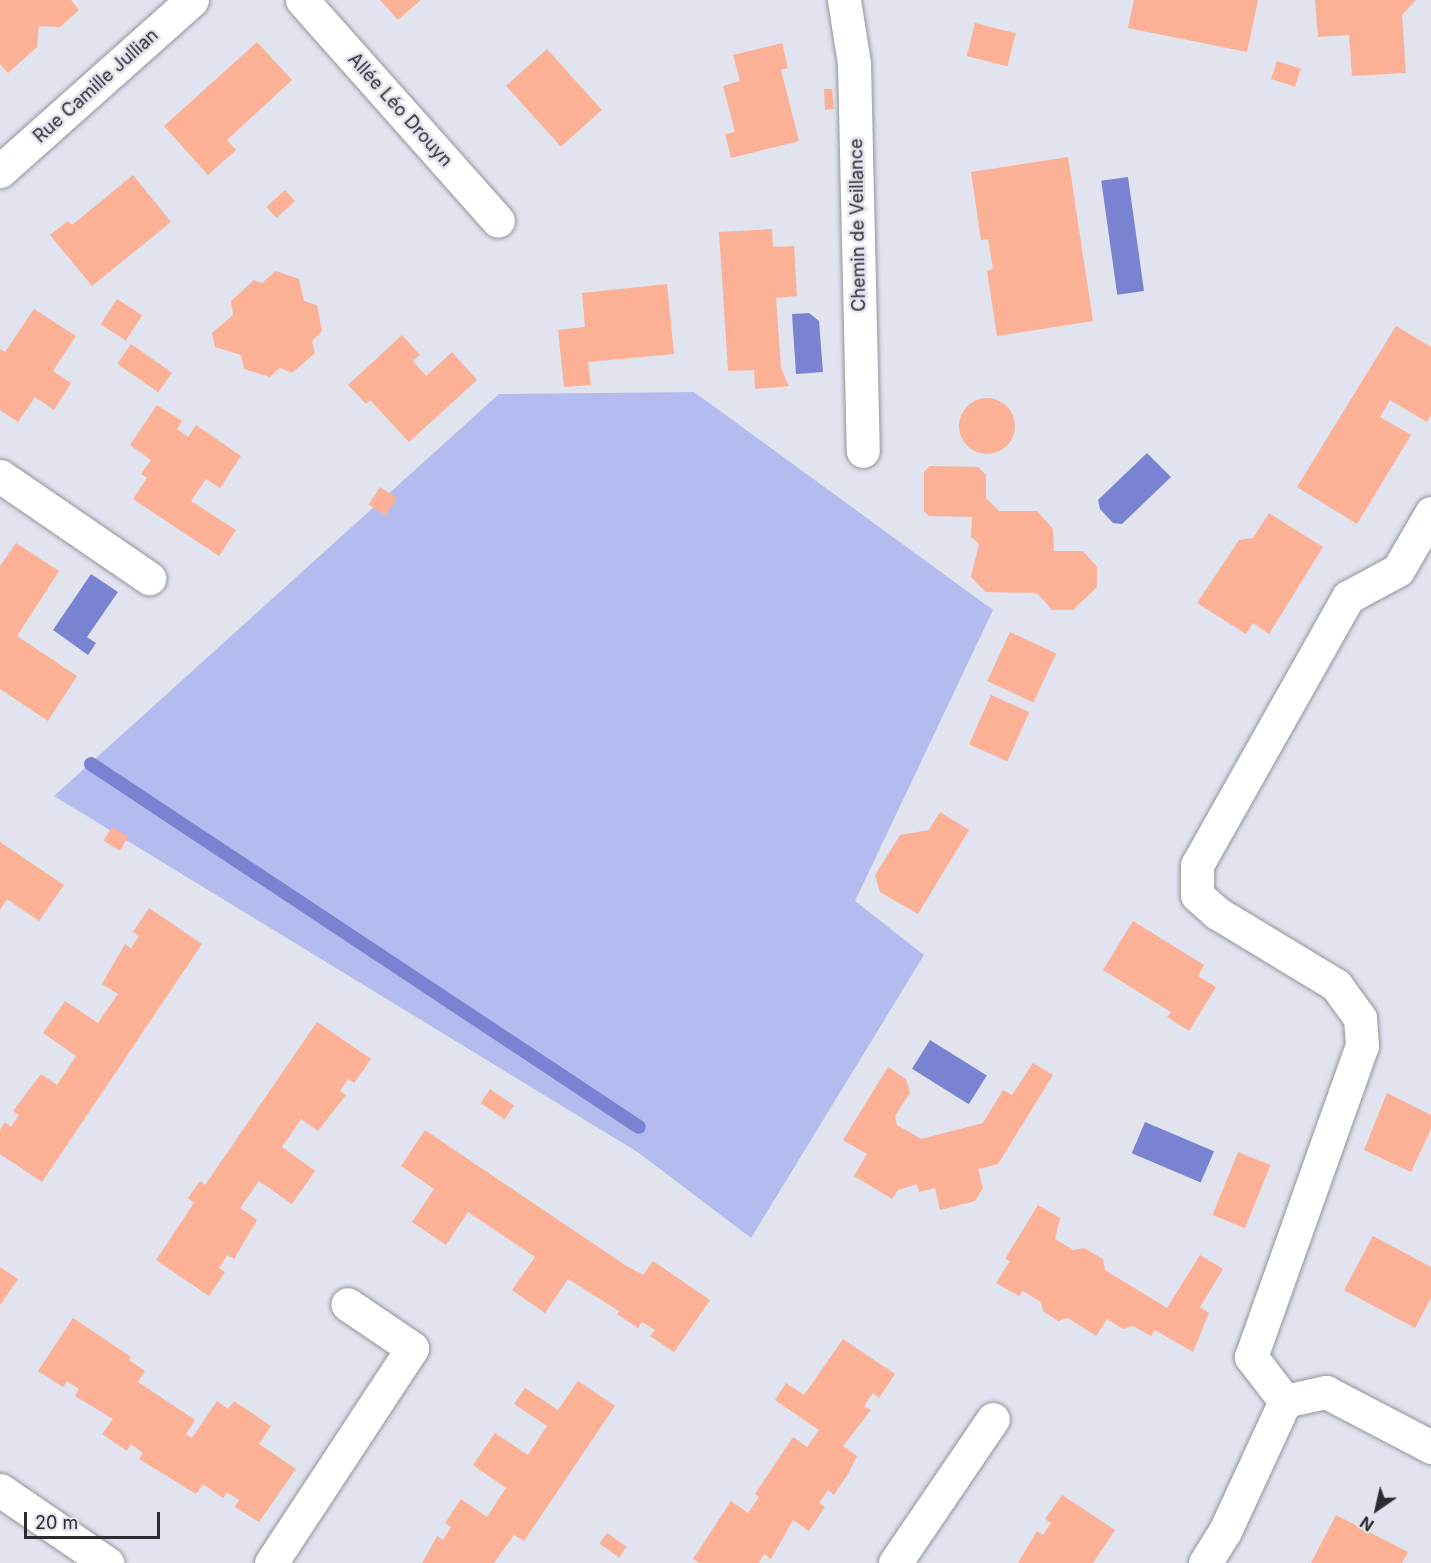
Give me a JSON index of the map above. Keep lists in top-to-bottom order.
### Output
{
  "streets": {
    "street": ["Rue Camille Jullian", "Allée Léo Drouyn", "Chemin de Veillance"]
  },
  "scale_bar": "20 m",
  "north": "bottom left"
}
